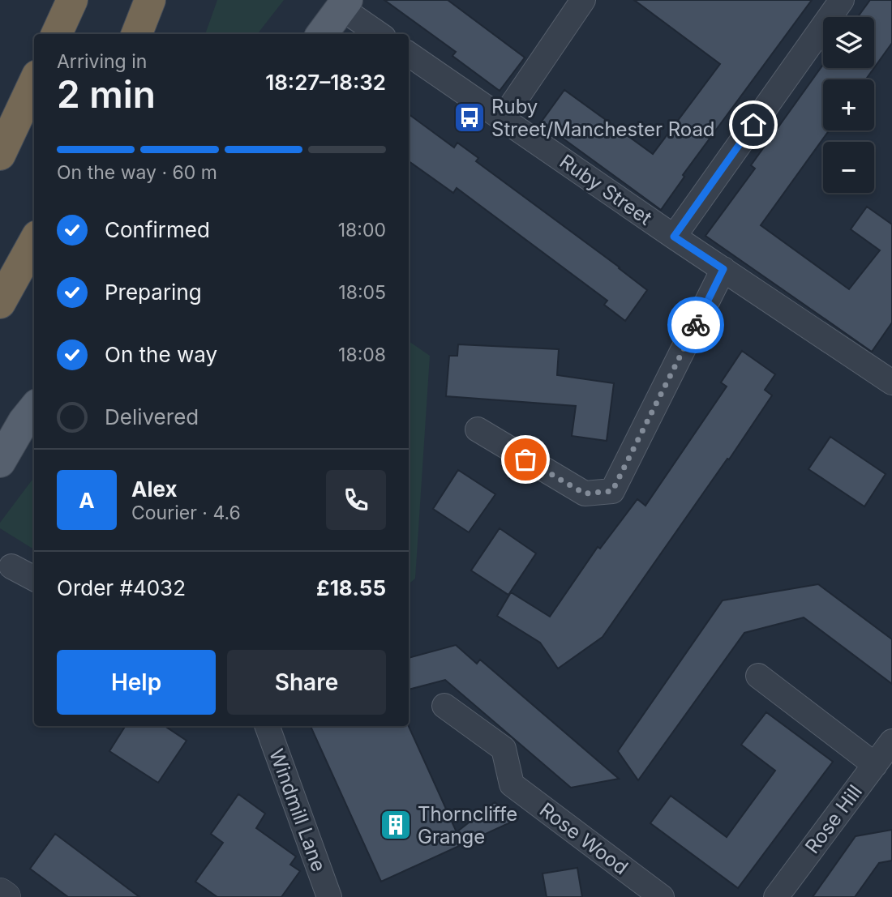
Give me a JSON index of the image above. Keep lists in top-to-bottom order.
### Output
{
  "streets": {
    "street": [
      "Ruby Street",
      "Windmill Lane",
      "Rose Hill",
      "Rose Wood"
    ]
  },
  "places": {
    "bus stop": ["Ruby Street/Manchester Road"],
    "building": ["Thorncliffe Grange"]
  },
  "page": {
    "map_buttons": ["+", "−"],
    "heading": ["2 min", "Arriving in", "18:27–18:32"],
    "panel": [
      "Alex",
      "Courier · 4.6",
      "Order #4032",
      "£18.55"
    ],
    "bar": "On the way · 60 m",
    "list": [
      ["Confirmed", "18:00"],
      ["Preparing", "18:05"],
      ["On the way", "18:08"],
      "Delivered"
    ],
    "round": "A",
    "buttons": ["Help", "Share"]
  }
}
